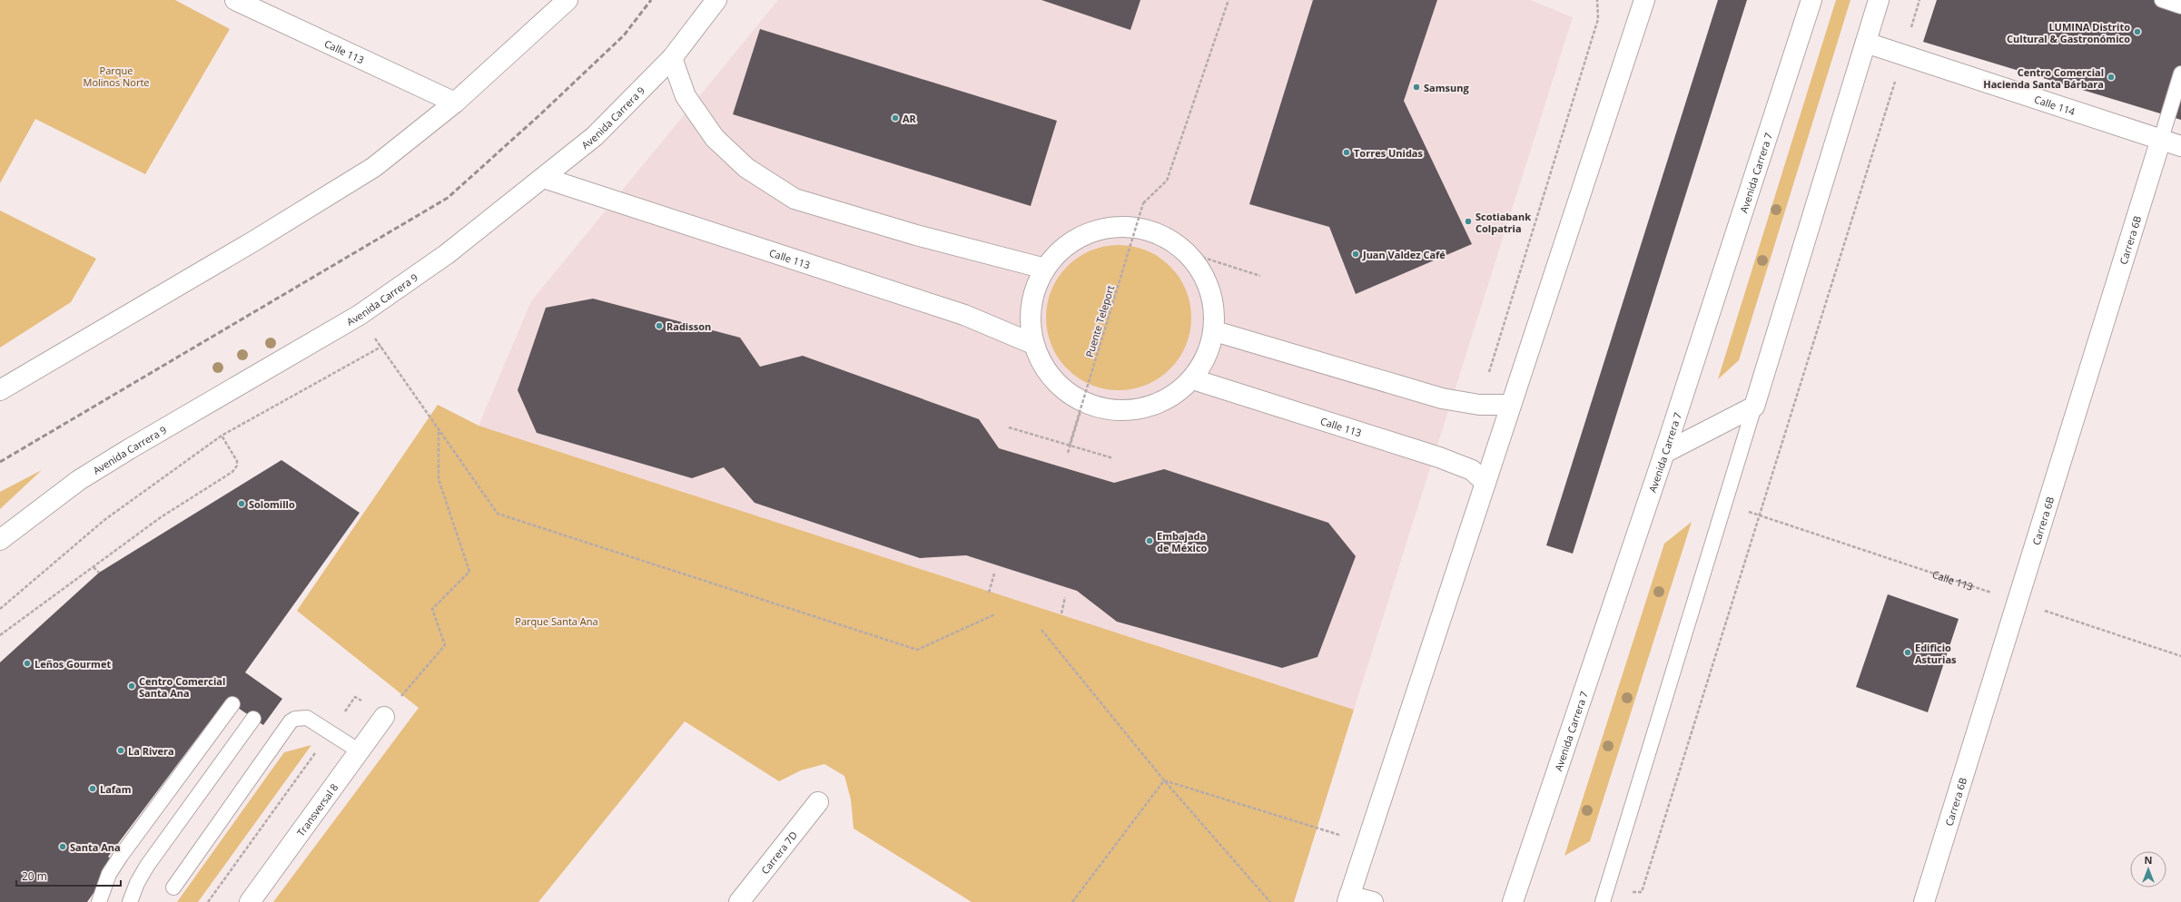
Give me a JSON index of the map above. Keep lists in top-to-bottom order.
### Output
{
  "streets": {
    "street": [
      "Calle 113",
      "Calle 114",
      "Avenida Carrera 9",
      "Avenida Carrera 7",
      "Carrera 6B",
      "Transversal 8",
      "Carrera 7D"
    ],
    "path": ["Puente Teleport"]
  },
  "crossings": [
    ["Calle 113", "Avenida Carrera 9"],
    ["Calle 113", "Carrera 6B"],
    ["Calle 114", "Carrera 6B"]
  ],
  "parks": ["Parque Molinos Norte", "Parque Santa Ana"],
  "places": [
    "LUMINA Distrito Cultural & Gastronómico",
    "Centro Comercial Hacienda Santa Bárbara",
    "Samsung",
    "AR",
    "Torres Unidas",
    "Scotiabank Colpatria",
    "Juan Valdez Café",
    "Radisson",
    "Solomillo",
    "Embajada de México",
    "Edificio Asturias",
    "Leños Gourmet",
    "Centro Comercial Santa Ana",
    "La Rivera",
    "Lafam",
    "Santa Ana"
  ],
  "scale_bar": "20 m",
  "north": "top"
}
